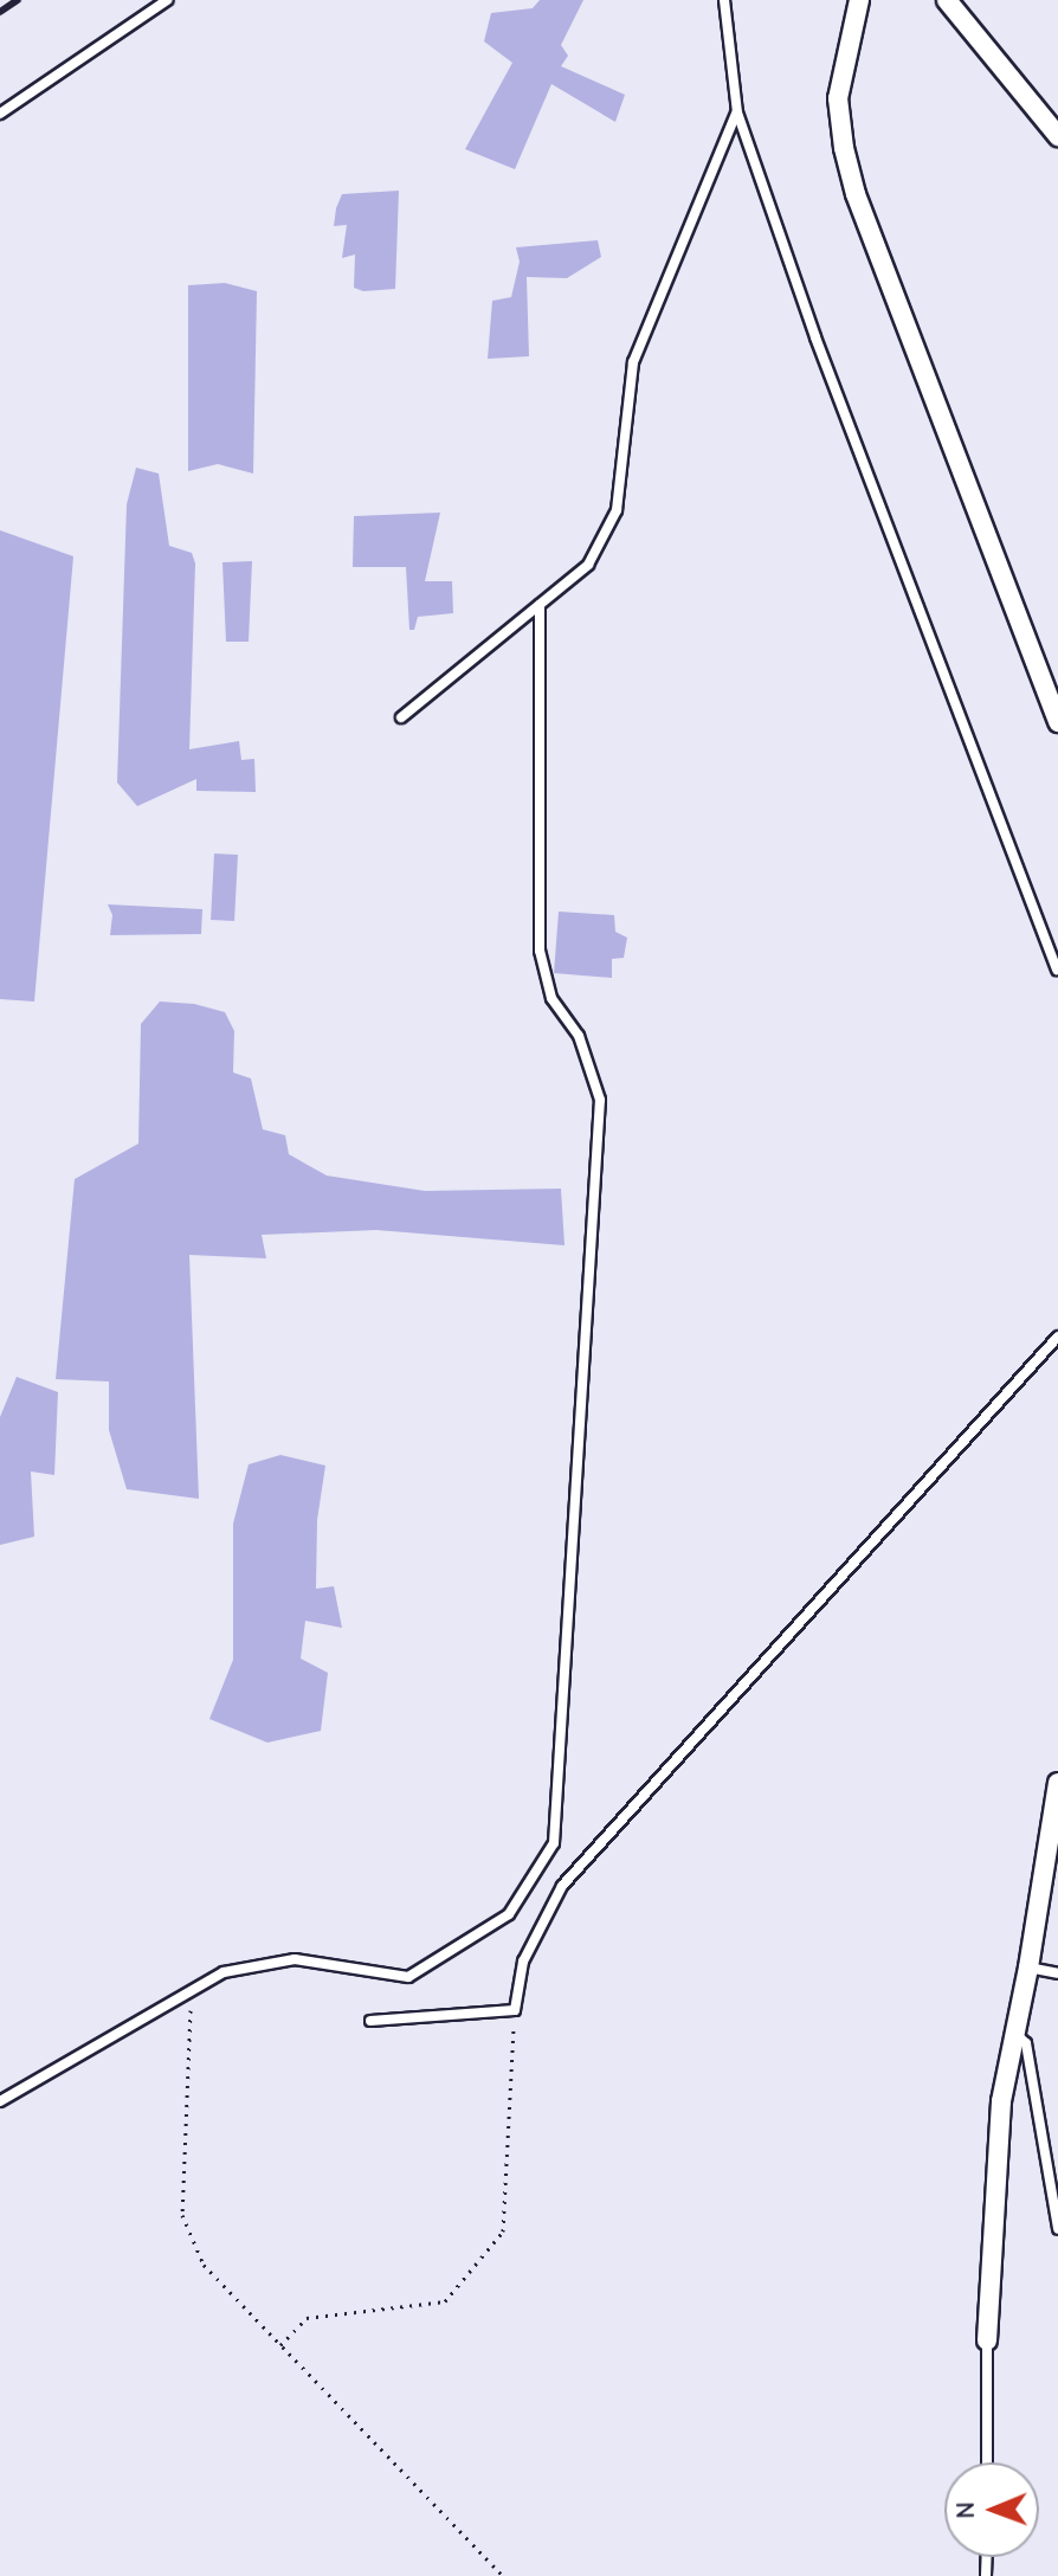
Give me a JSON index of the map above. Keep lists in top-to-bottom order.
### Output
{
  "north": "left"
}
